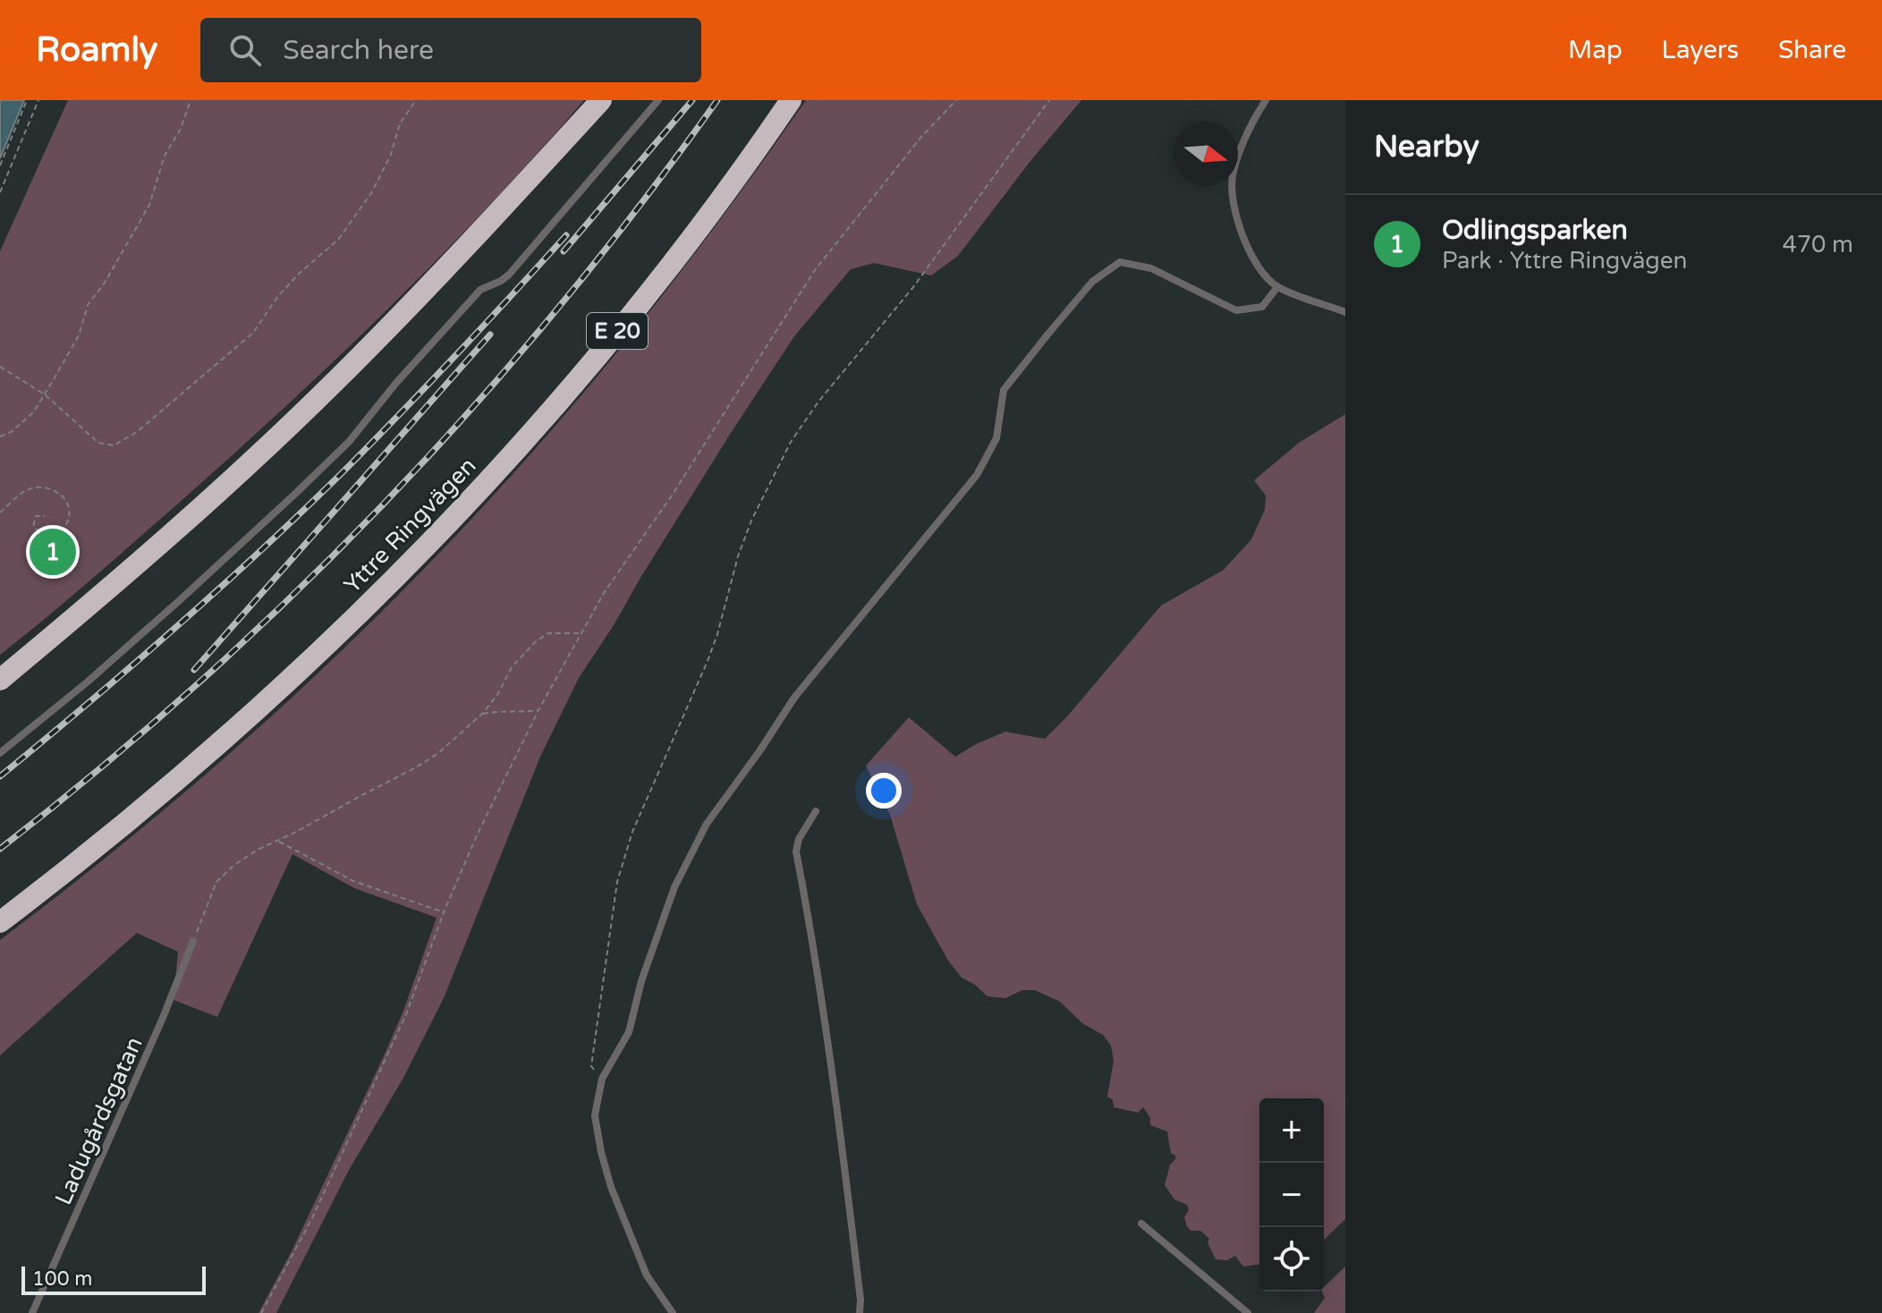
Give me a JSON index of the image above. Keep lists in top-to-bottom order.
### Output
{
  "streets": {
    "highway": ["E 20", "Yttre Ringvägen"],
    "lane": ["Ladugårdsgatan"]
  },
  "scale_bar": "100 m",
  "north": "right",
  "page": {
    "header": "Roamly",
    "search": "Search here",
    "nav": ["Map", "Layers", "Share"],
    "heading": "Nearby",
    "list": [
      {
        "mark": "1",
        "name": "Odlingsparken",
        "note": "Park · Yttre Ringvägen",
        "value": "470 m"
      }
    ],
    "pins": "1",
    "map_buttons": ["+", "−"],
    "scale": "100 m"
  }
}
